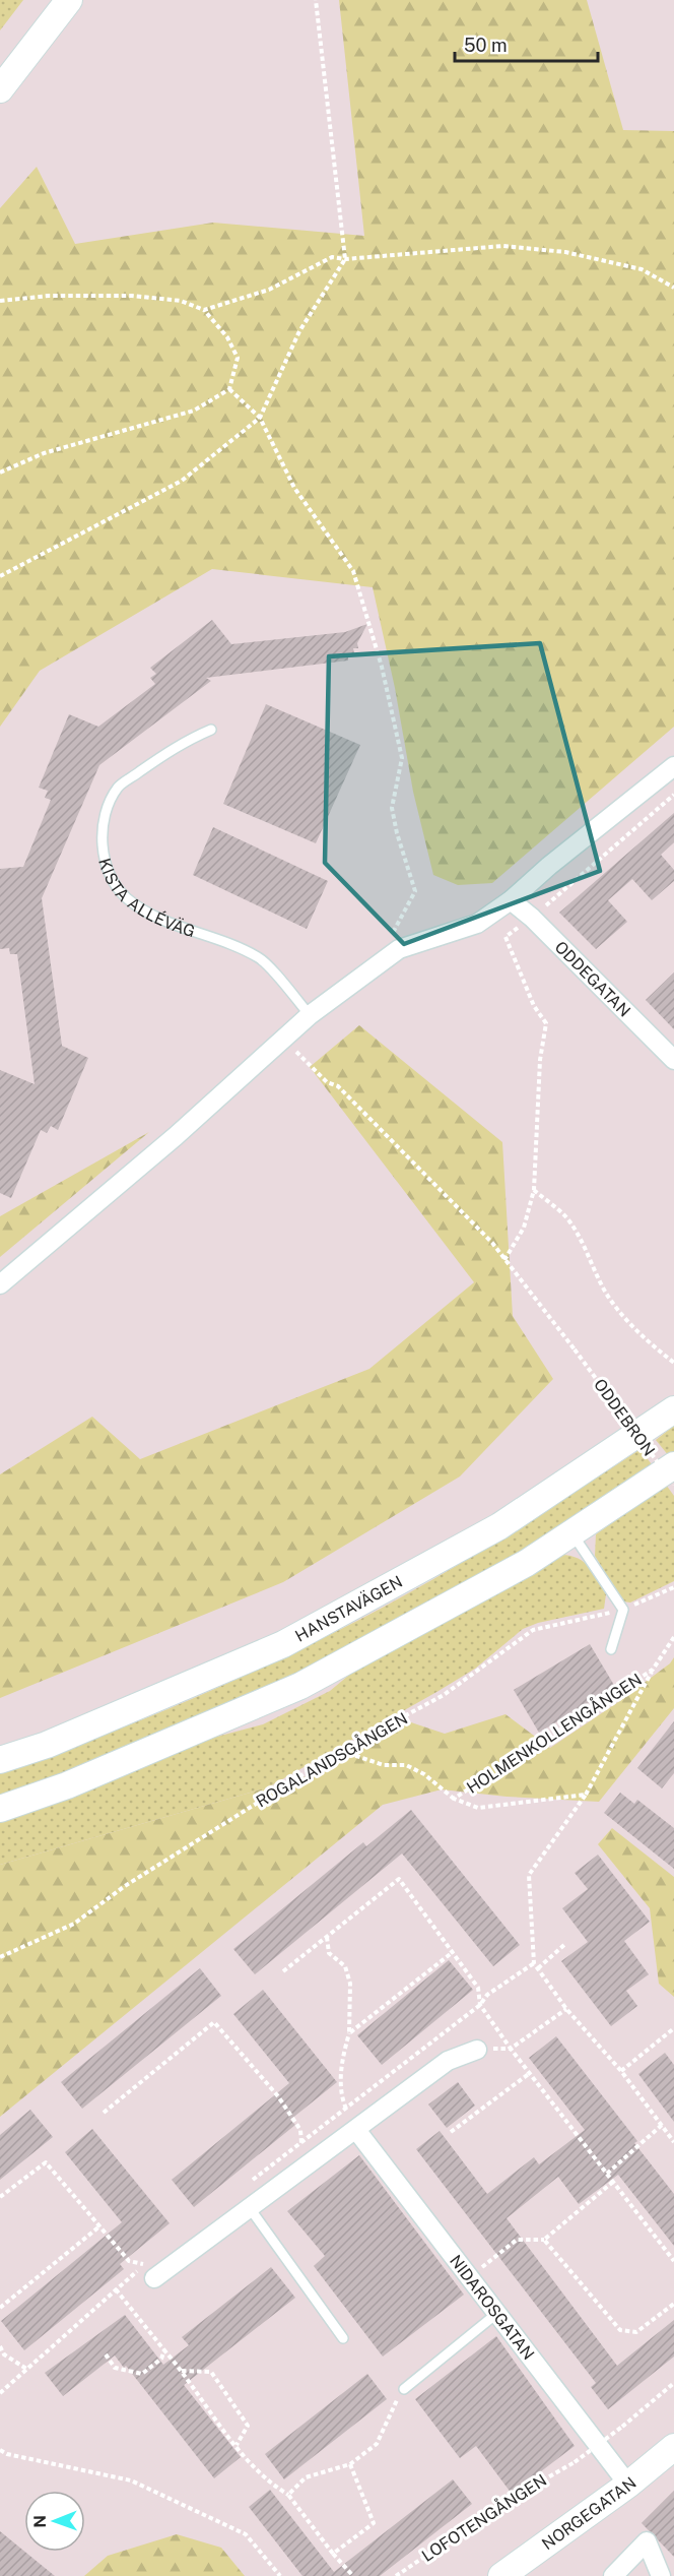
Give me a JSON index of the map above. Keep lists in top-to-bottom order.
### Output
{
  "streets": {
    "main road": ["HANSTAVÄGEN", "NORGEGATAN"],
    "street": ["ODDEGATAN", "NIDAROSGATAN"],
    "lane": ["KISTA ALLÉVÄG"],
    "path": [
      "ODDEBRON",
      "HOLMENKOLLENGÅNGEN",
      "ROGALANDSGÅNGEN",
      "LOFOTENGÅNGEN"
    ]
  },
  "crossings": [
    ["NIDAROSGATAN", "NORGEGATAN"]
  ],
  "scale_bar": "50 m",
  "north": "left"
}
